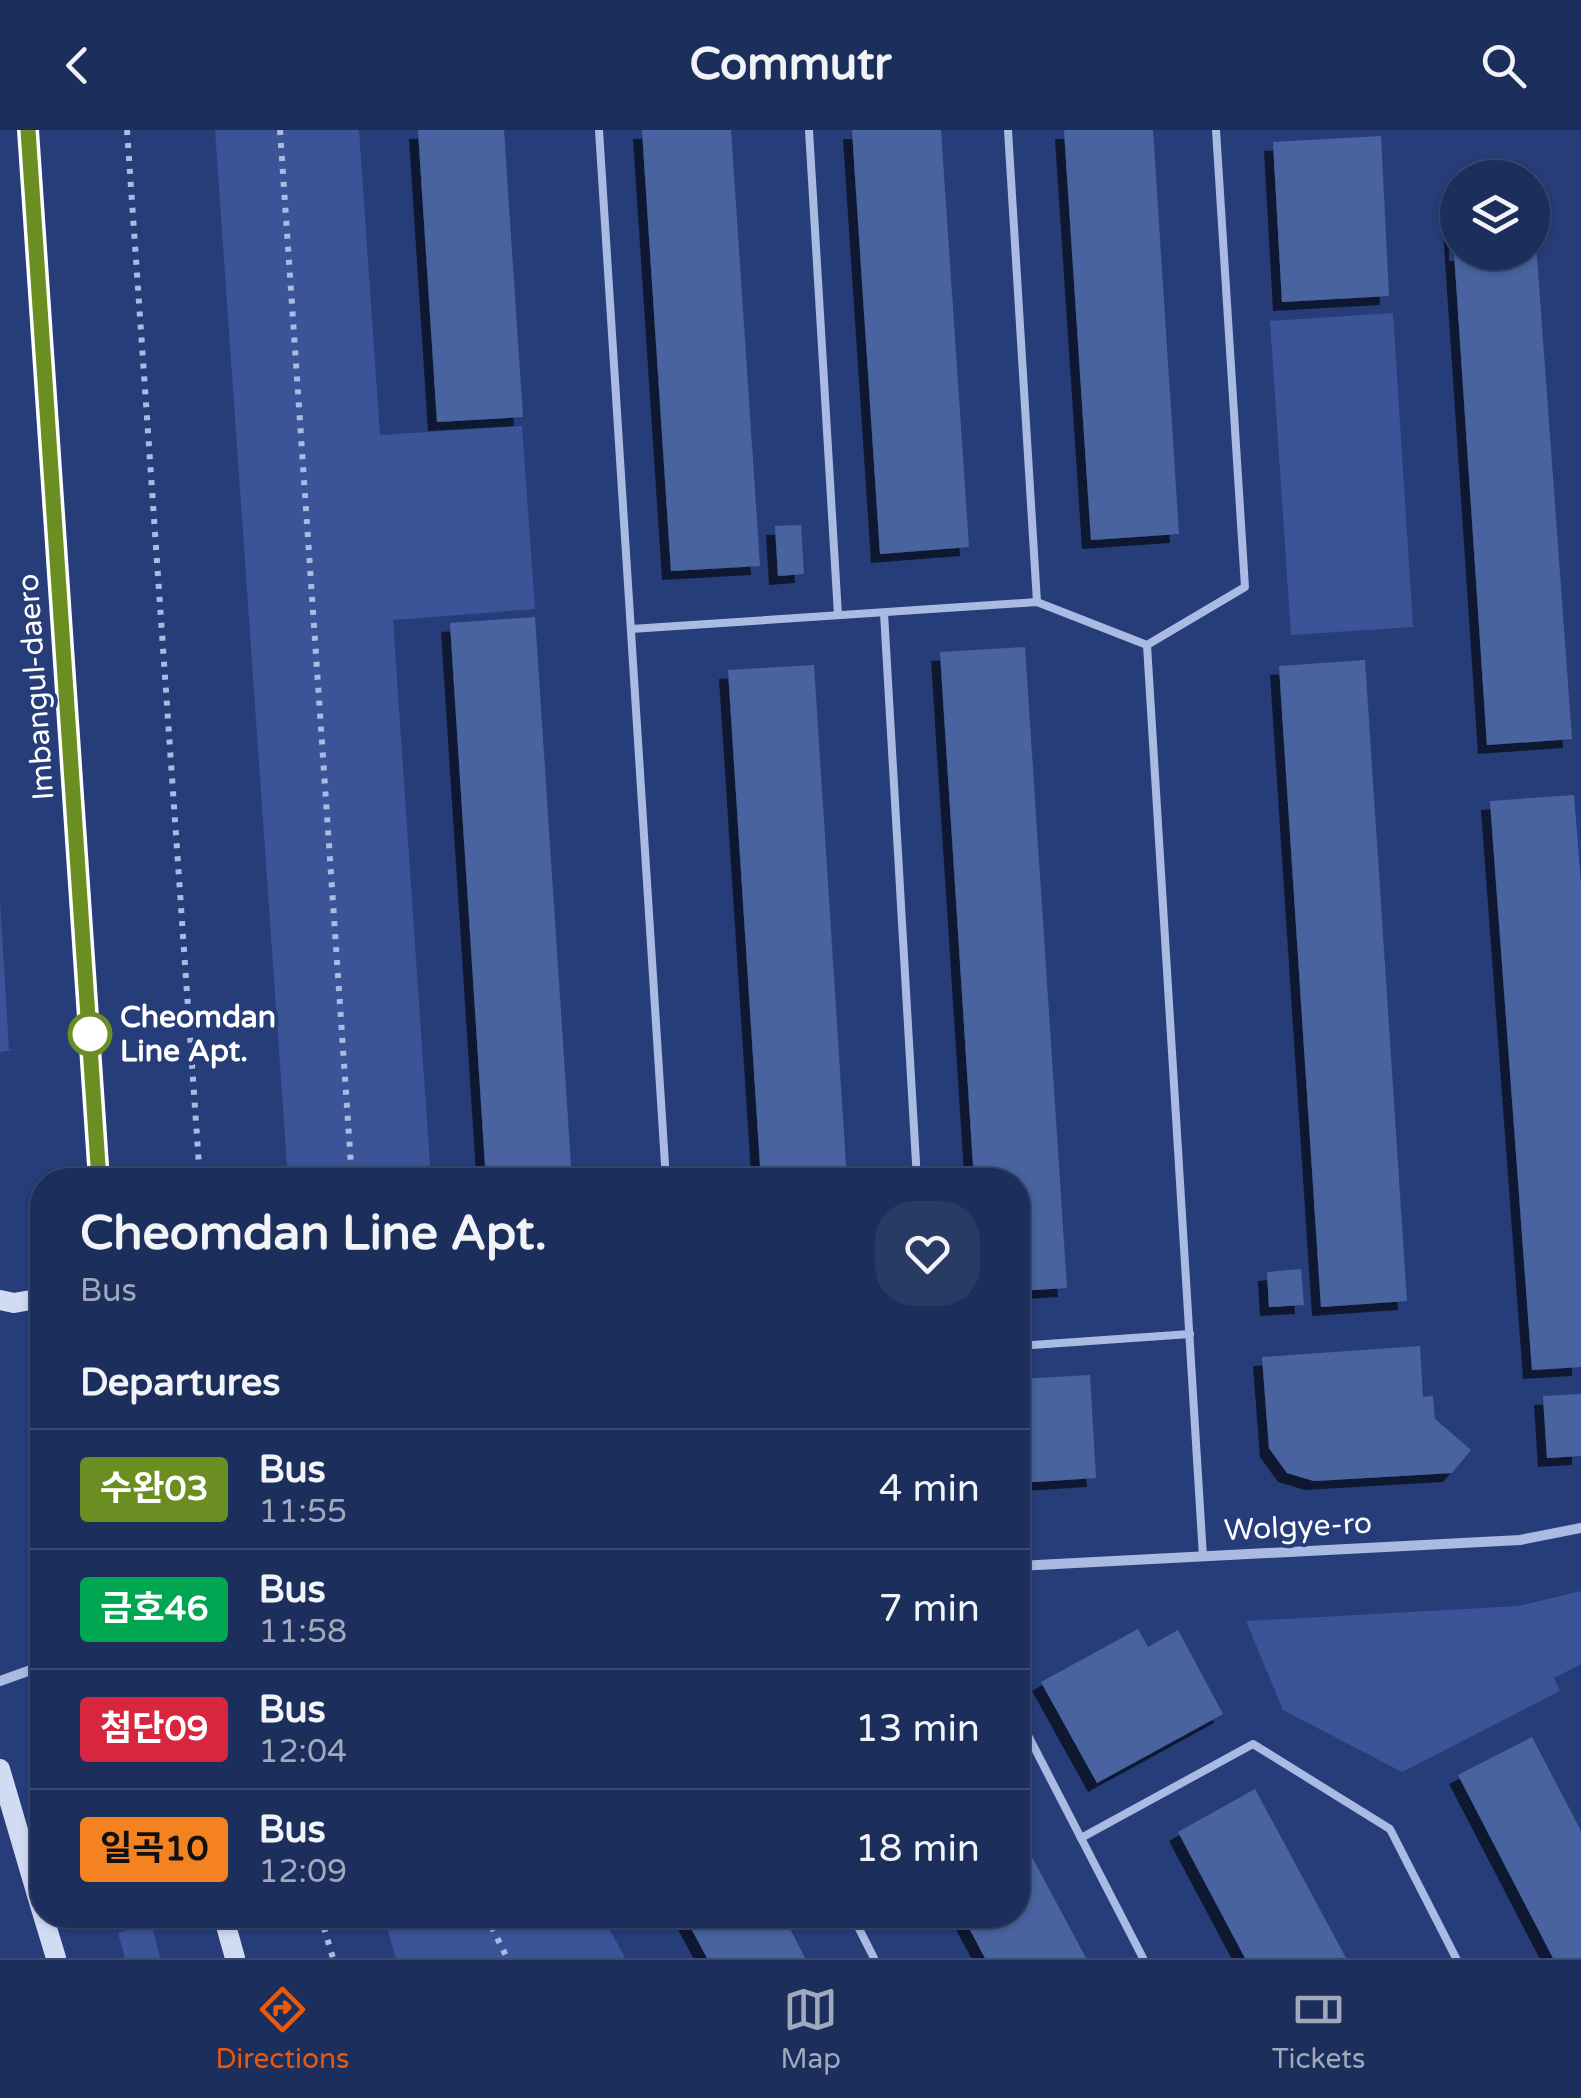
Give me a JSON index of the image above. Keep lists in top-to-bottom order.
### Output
{
  "streets": {
    "main road": ["Imbangul-daero"],
    "street": ["Wolgye-ro"]
  },
  "places": ["Cheomdan Line Apt."],
  "lines": ["bus line 수완03"],
  "page": {
    "header": "Commutr",
    "heading": [
      ["Cheomdan Line Apt.", "Bus"],
      "Departures"
    ],
    "list": [
      {
        "mark": "수완03",
        "name": "Bus",
        "note": "11:55",
        "value": "4 min"
      },
      {
        "mark": "금호46",
        "name": "Bus",
        "note": "11:58",
        "value": "7 min"
      },
      {
        "mark": "첨단09",
        "name": "Bus",
        "note": "12:04",
        "value": "13 min"
      },
      {
        "mark": "일곡10",
        "name": "Bus",
        "note": "12:09",
        "value": "18 min"
      }
    ],
    "tabs": ["Directions", "Map", "Tickets"]
  }
}
